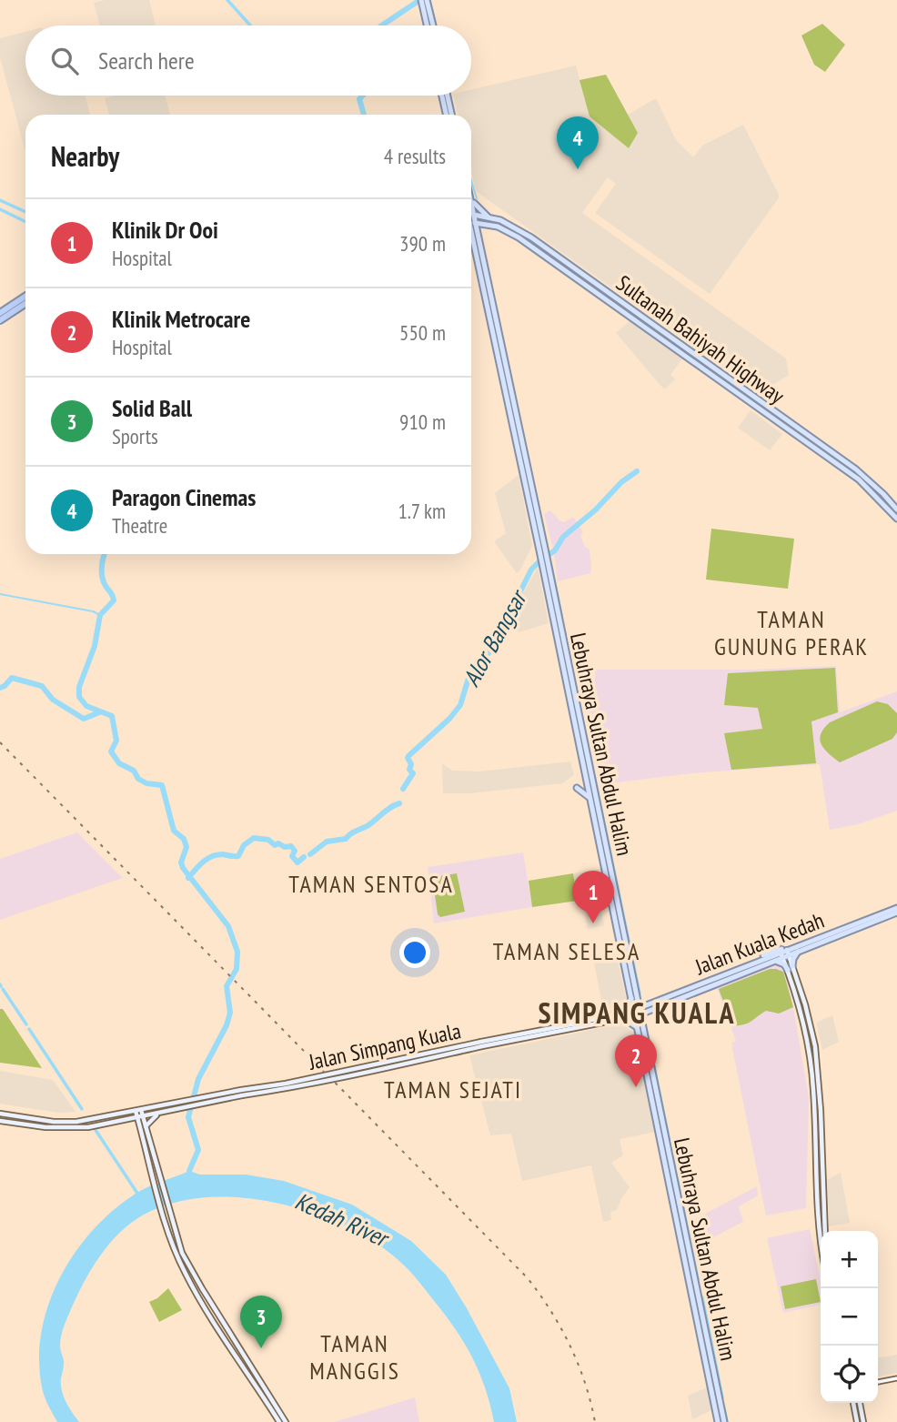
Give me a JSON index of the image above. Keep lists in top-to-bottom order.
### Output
{
  "streets": {
    "main road": [
      "Sultanah Bahiyah Highway",
      "Lebuhraya Sultan Abdul Halim",
      "Jalan Kuala Kedah",
      "Jalan Simpang Kuala"
    ]
  },
  "crossings": [
    ["Lebuhraya Sultan Abdul Halim", "Jalan Kuala Kedah"],
    ["Lebuhraya Sultan Abdul Halim", "Jalan Simpang Kuala"],
    ["Jalan Kuala Kedah", "Jalan Simpang Kuala"]
  ],
  "districts": [
    "TAMAN GUNUNG PERAK",
    "TAMAN SENTOSA",
    "TAMAN SELESA",
    "SIMPANG KUALA",
    "TAMAN SEJATI",
    "TAMAN MANGGIS"
  ],
  "water": ["Alor Bangsar", "Kedah River"],
  "page": {
    "search": "Search here",
    "heading": ["Nearby", "4 results"],
    "pins": [
      "4",
      "1",
      "2",
      "3"
    ],
    "list": [
      {
        "mark": "1",
        "name": "Klinik Dr Ooi",
        "note": "Hospital",
        "value": "390 m"
      },
      {
        "mark": "2",
        "name": "Klinik Metrocare",
        "note": "Hospital",
        "value": "550 m"
      },
      {
        "mark": "3",
        "name": "Solid Ball",
        "note": "Sports",
        "value": "910 m"
      },
      {
        "mark": "4",
        "name": "Paragon Cinemas",
        "note": "Theatre",
        "value": "1.7 km"
      }
    ],
    "map_buttons": ["+", "−"]
  }
}
